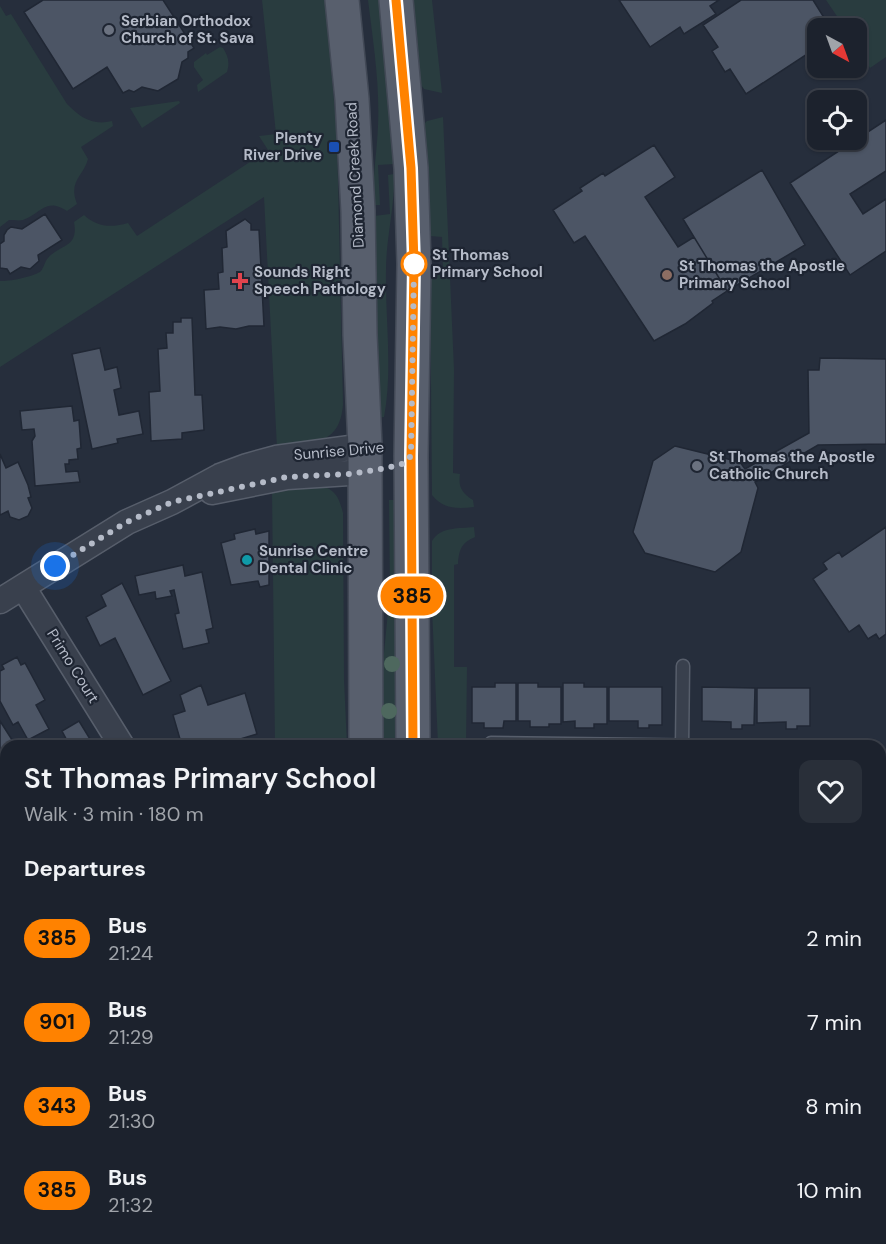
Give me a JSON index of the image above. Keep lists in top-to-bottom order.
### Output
{
  "streets": {
    "main road": ["Diamond Creek Road", "Sunrise Drive"],
    "street": ["Primo Court"]
  },
  "crossings": [
    ["Diamond Creek Road", "Sunrise Drive"],
    ["Sunrise Drive", "Primo Court"]
  ],
  "places": {
    "other": [
      "Serbian Orthodox Church of St. Sava",
      "St Thomas Primary School",
      "St Thomas the Apostle Primary School",
      "St Thomas the Apostle Catholic Church",
      "Sunrise Centre Dental Clinic"
    ],
    "transit": ["Plenty River Drive"],
    "health": ["Sounds Right Speech Pathology"]
  },
  "lines": ["bus line 385"],
  "north": "bottom right",
  "page": {
    "on_map": "385",
    "heading": [
      ["St Thomas Primary School", "Walk · 3 min · 180 m"],
      "Departures"
    ],
    "list": [
      {
        "mark": "385",
        "name": "Bus",
        "note": "21:24",
        "value": "2 min"
      },
      {
        "mark": "901",
        "name": "Bus",
        "note": "21:29",
        "value": "7 min"
      },
      {
        "mark": "343",
        "name": "Bus",
        "note": "21:30",
        "value": "8 min"
      },
      {
        "mark": "385",
        "name": "Bus",
        "note": "21:32",
        "value": "10 min"
      }
    ]
  }
}
